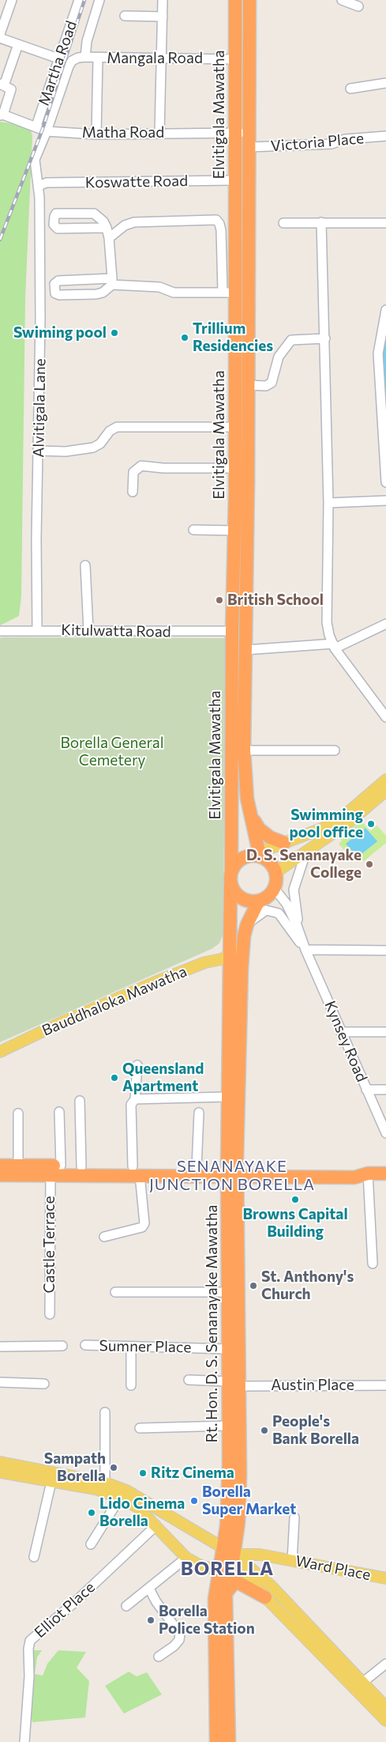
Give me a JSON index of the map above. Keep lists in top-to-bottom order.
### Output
{
  "streets": {
    "highway": ["Elvitigala Mawatha", "Rt. Hon. D. S. Senanayake Mawatha"],
    "main road": ["Bauddhaloka Mawatha", "Ward Place"],
    "street": [
      "Mangala Road",
      "Martha Road",
      "Matha Road",
      "Victoria Place",
      "Koswatte Road",
      "Alvitigala Lane",
      "Kitulwatta Road",
      "Kynsey Road",
      "Castle Terrace",
      "Sumner Place",
      "Austin Place",
      "Elliot Place"
    ]
  },
  "crossings": [
    ["Mangala Road", "Elvitigala Mawatha"],
    ["Mangala Road", "Matha Road"],
    ["Mangala Road", "Alvitigala Lane"],
    ["Martha Road", "Matha Road"],
    ["Elvitigala Mawatha", "Matha Road"],
    ["Elvitigala Mawatha", "Victoria Place"],
    ["Elvitigala Mawatha", "Koswatte Road"],
    ["Elvitigala Mawatha", "Kitulwatta Road"],
    ["Elvitigala Mawatha", "Kynsey Road"],
    ["Elvitigala Mawatha", "Rt. Hon. D. S. Senanayake Mawatha"],
    ["Matha Road", "Alvitigala Lane"],
    ["Koswatte Road", "Alvitigala Lane"],
    ["Alvitigala Lane", "Kitulwatta Road"],
    ["Bauddhaloka Mawatha", "Rt. Hon. D. S. Senanayake Mawatha"],
    ["Kynsey Road", "Rt. Hon. D. S. Senanayake Mawatha"],
    ["Rt. Hon. D. S. Senanayake Mawatha", "Sumner Place"],
    ["Rt. Hon. D. S. Senanayake Mawatha", "Austin Place"],
    ["Rt. Hon. D. S. Senanayake Mawatha", "Ward Place"]
  ],
  "districts": ["SENANAYAKE JUNCTION BORELLA", "BORELLA"],
  "parks": ["Borella General Cemetery"],
  "places": [
    "Swiming pool",
    "Trillium Residencies",
    "British School",
    "Swimming pool office",
    "D. S. Senanayake College",
    "Queensland Apartment",
    "Browns Capital Building",
    "St. Anthony's Church",
    "People's Bank Borella",
    "Sampath Borella",
    "Ritz Cinema",
    "Borella Super Market",
    "Lido Cinema Borella",
    "Borella Police Station"
  ]
}
